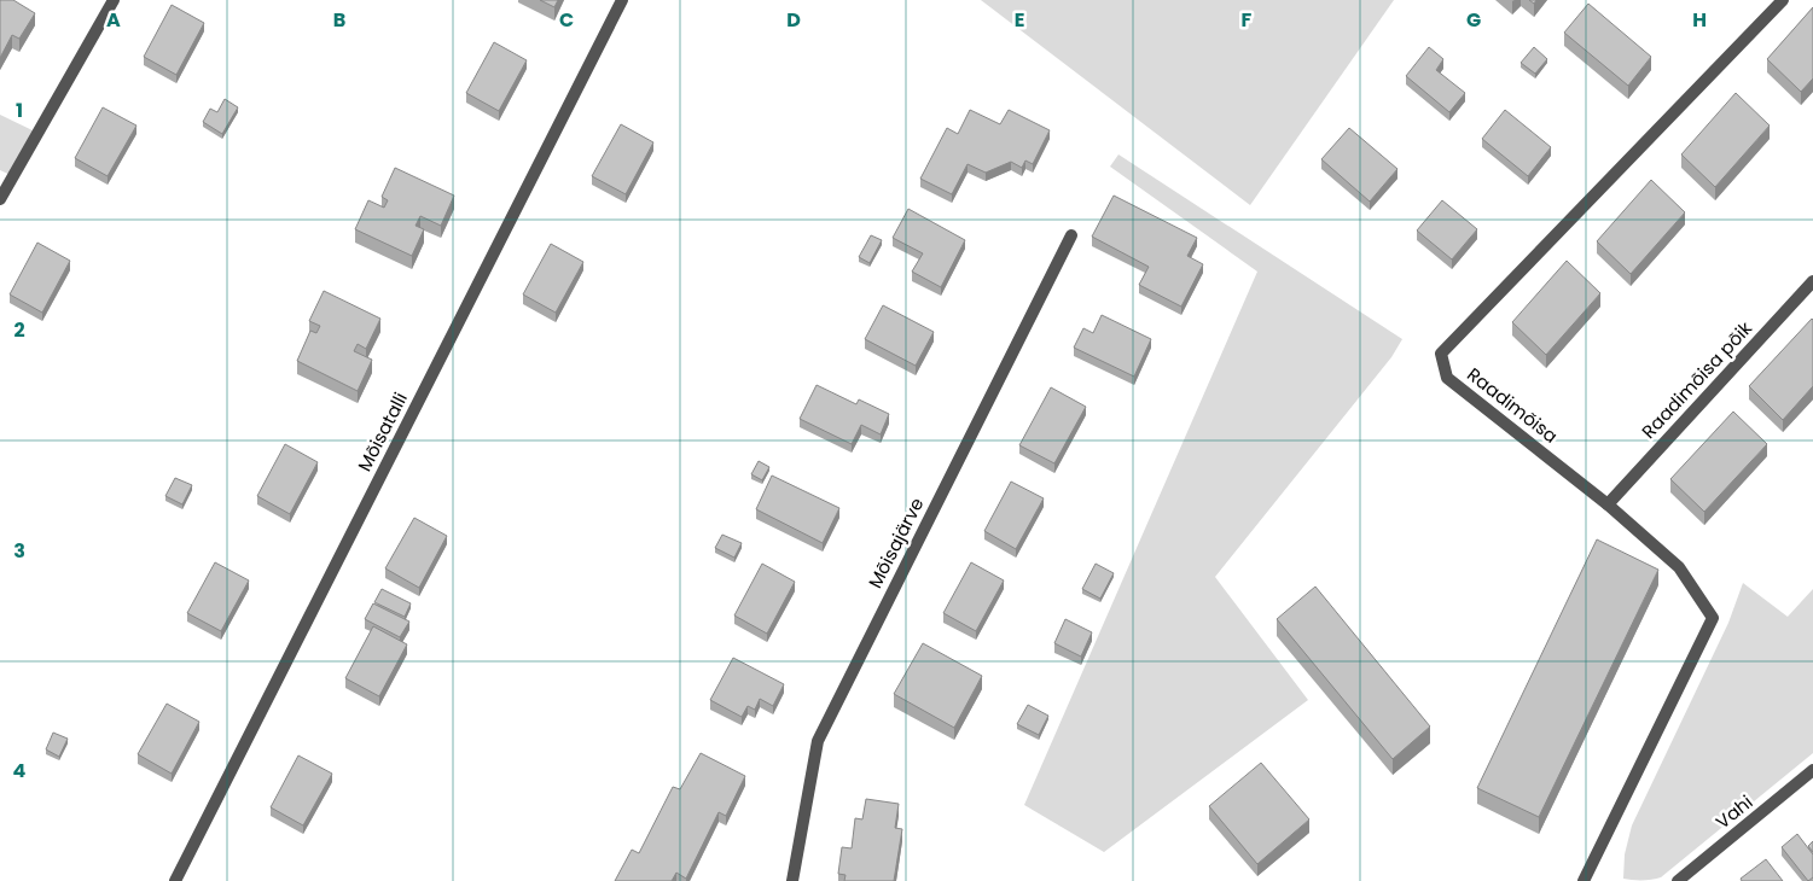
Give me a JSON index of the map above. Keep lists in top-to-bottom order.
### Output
{
  "streets": {
    "street": [
      "Raadimõisa põik",
      "Raadimõisa",
      "Mõisatalli",
      "Mõisajärve",
      "Vahi"
    ]
  },
  "crossings": [
    ["Raadimõisa põik", "Raadimõisa"]
  ],
  "grid": {
    "columns": [
      "A",
      "B",
      "C",
      "D",
      "E",
      "F",
      "G",
      "H"
    ],
    "rows": [
      "1",
      "2",
      "3",
      "4"
    ]
  }
}
